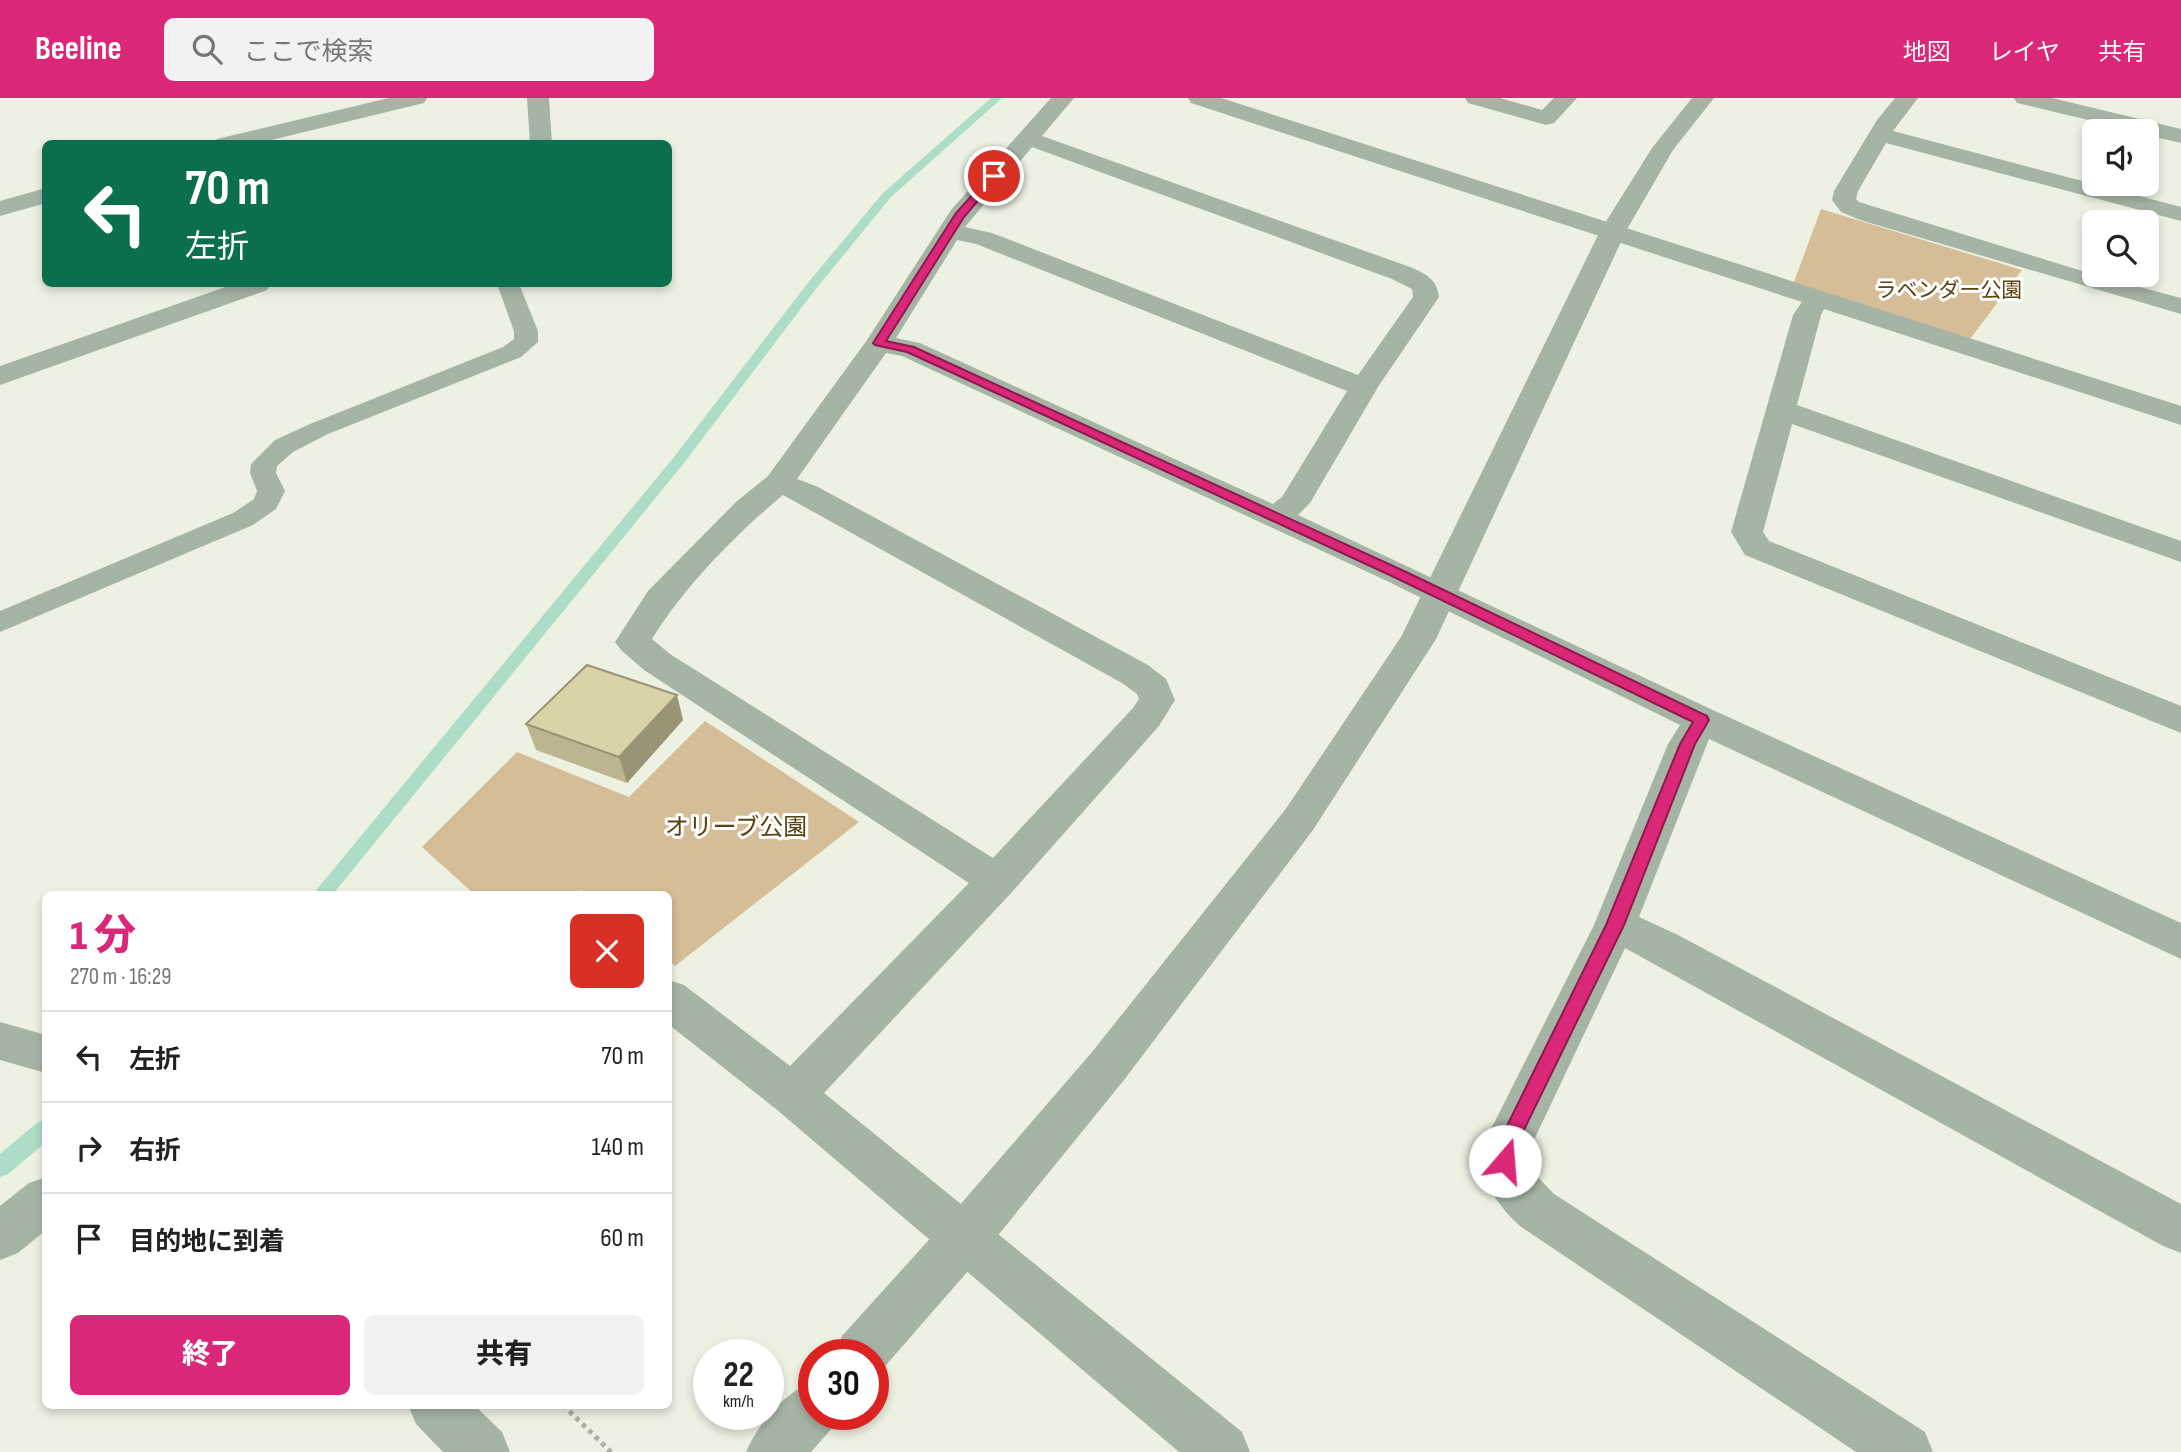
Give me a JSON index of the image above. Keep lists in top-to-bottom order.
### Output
{
  "parks": ["ラベンダー公園", "オリーブ公園"],
  "page": {
    "header": "Beeline",
    "search": "ここで検索",
    "nav": ["地図", "レイヤ", "共有"],
    "turn": ["70 m", "左折"],
    "heading": ["1 分", "270 m · 16:29"],
    "list": [
      {
        "name": "左折",
        "value": "70 m"
      },
      {
        "name": "右折",
        "value": "140 m"
      },
      {
        "name": "目的地に到着",
        "value": "60 m"
      }
    ],
    "buttons": ["終了", "共有"],
    "speed": "22 km/h",
    "limit": "30"
  }
}
